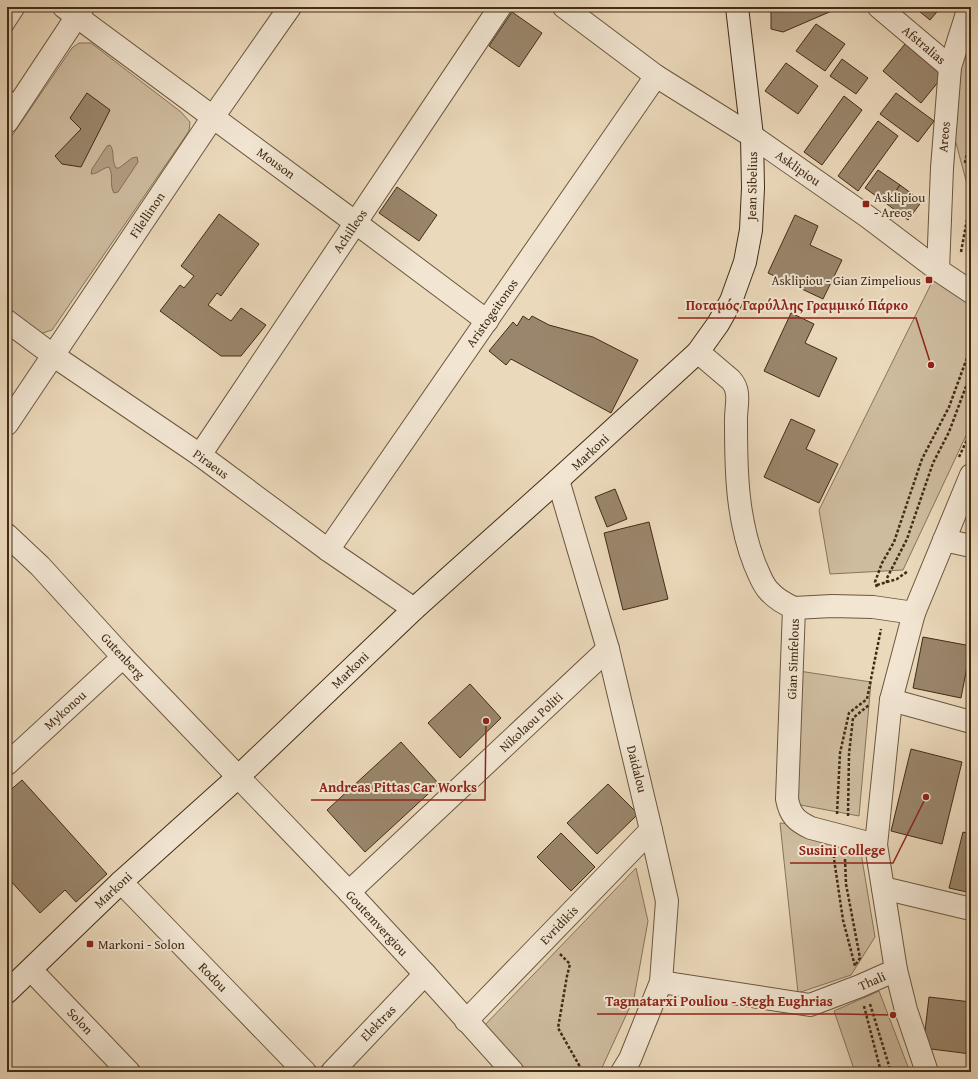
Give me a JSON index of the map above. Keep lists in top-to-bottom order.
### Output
{
  "streets": {
    "street": [
      "Afstralias",
      "Areos",
      "Mouson",
      "Asklipiou",
      "Jean Sibelius",
      "Filellinon",
      "Achilleos",
      "Aristogeitonos",
      "Markoni",
      "Piraeus",
      "Gutenberg",
      "Gian Simfelous",
      "Mykonou",
      "Nikolaou Politi",
      "Daidalou",
      "Goutemvergiou",
      "Evridikis",
      "Rodou",
      "Thali",
      "Solon",
      "Elektras"
    ]
  },
  "crossings": [
    ["Afstralias", "Areos"],
    ["Areos", "Asklipiou"],
    ["Mouson", "Filellinon"],
    ["Mouson", "Achilleos"],
    ["Mouson", "Aristogeitonos"],
    ["Asklipiou", "Jean Sibelius"],
    ["Asklipiou", "Aristogeitonos"],
    ["Jean Sibelius", "Markoni"],
    ["Jean Sibelius", "Gian Simfelous"],
    ["Filellinon", "Piraeus"],
    ["Achilleos", "Piraeus"],
    ["Aristogeitonos", "Piraeus"],
    ["Markoni", "Piraeus"],
    ["Markoni", "Gutenberg"],
    ["Markoni", "Gian Simfelous"],
    ["Markoni", "Daidalou"],
    ["Markoni", "Goutemvergiou"],
    ["Markoni", "Rodou"],
    ["Markoni", "Solon"],
    ["Gutenberg", "Mykonou"],
    ["Gutenberg", "Goutemvergiou"],
    ["Nikolaou Politi", "Daidalou"],
    ["Nikolaou Politi", "Goutemvergiou"],
    ["Daidalou", "Evridikis"],
    ["Daidalou", "Thali"],
    ["Goutemvergiou", "Evridikis"],
    ["Goutemvergiou", "Elektras"]
  ],
  "places": {
    "transit": ["Asklipiou - Areos", "Asklipiou - Gian Zimpelious", "Markoni - Solon"],
    "other": [
      "Ποταμός Γαρύλλης Γραμμικό Πάρκο",
      "Andreas Pittas Car Works",
      "Susini College",
      "Tagmatarxi Pouliou - Stegh Eughrias"
    ]
  }
}
